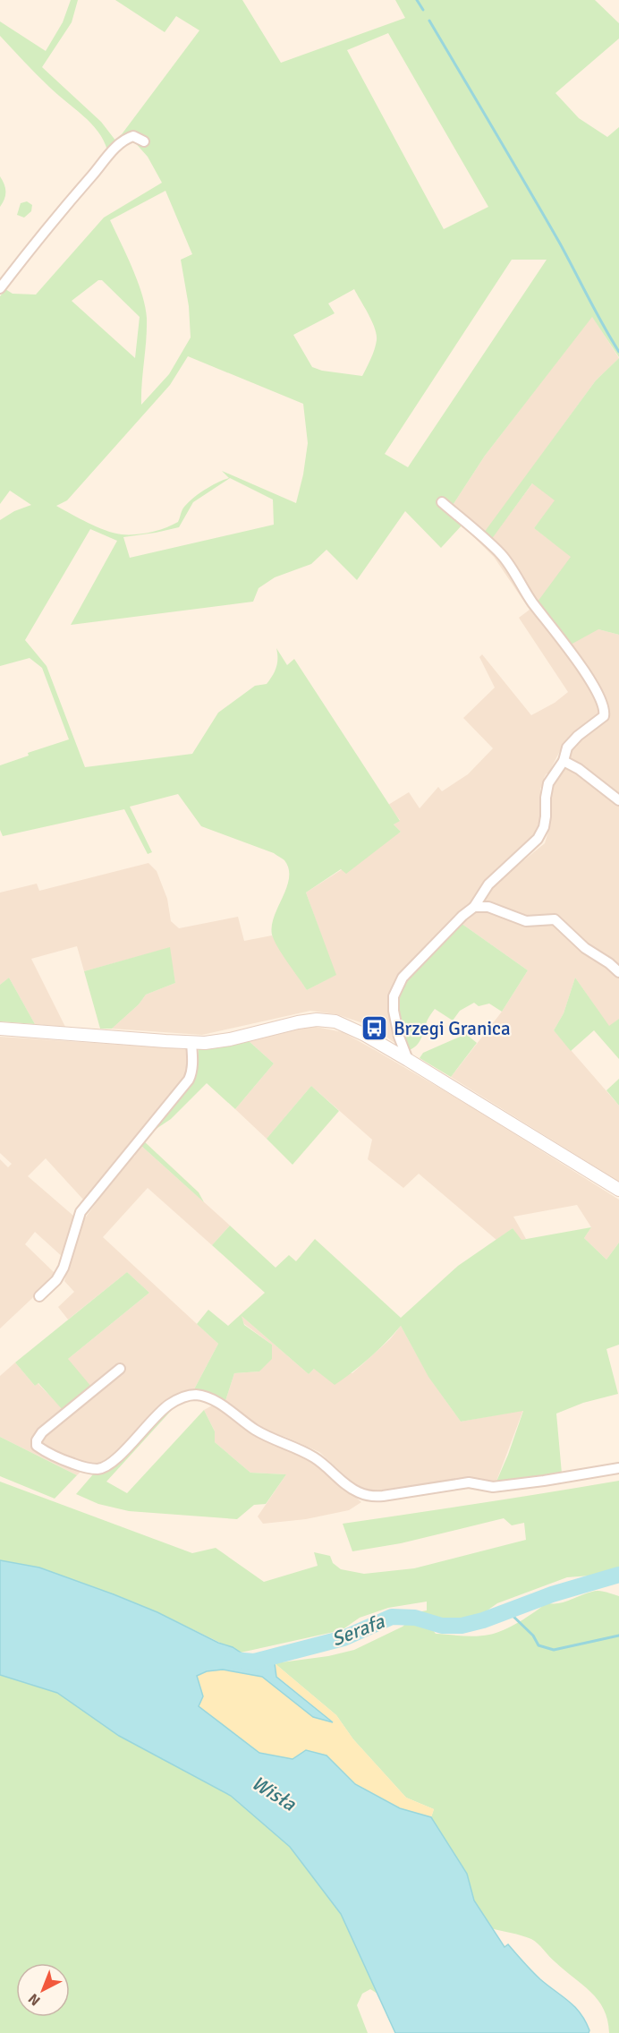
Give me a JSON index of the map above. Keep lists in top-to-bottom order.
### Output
{
  "water": ["Serafa", "Wisła"],
  "places": {
    "bus stop": ["Brzegi Granica"]
  },
  "north": "bottom left"
}
